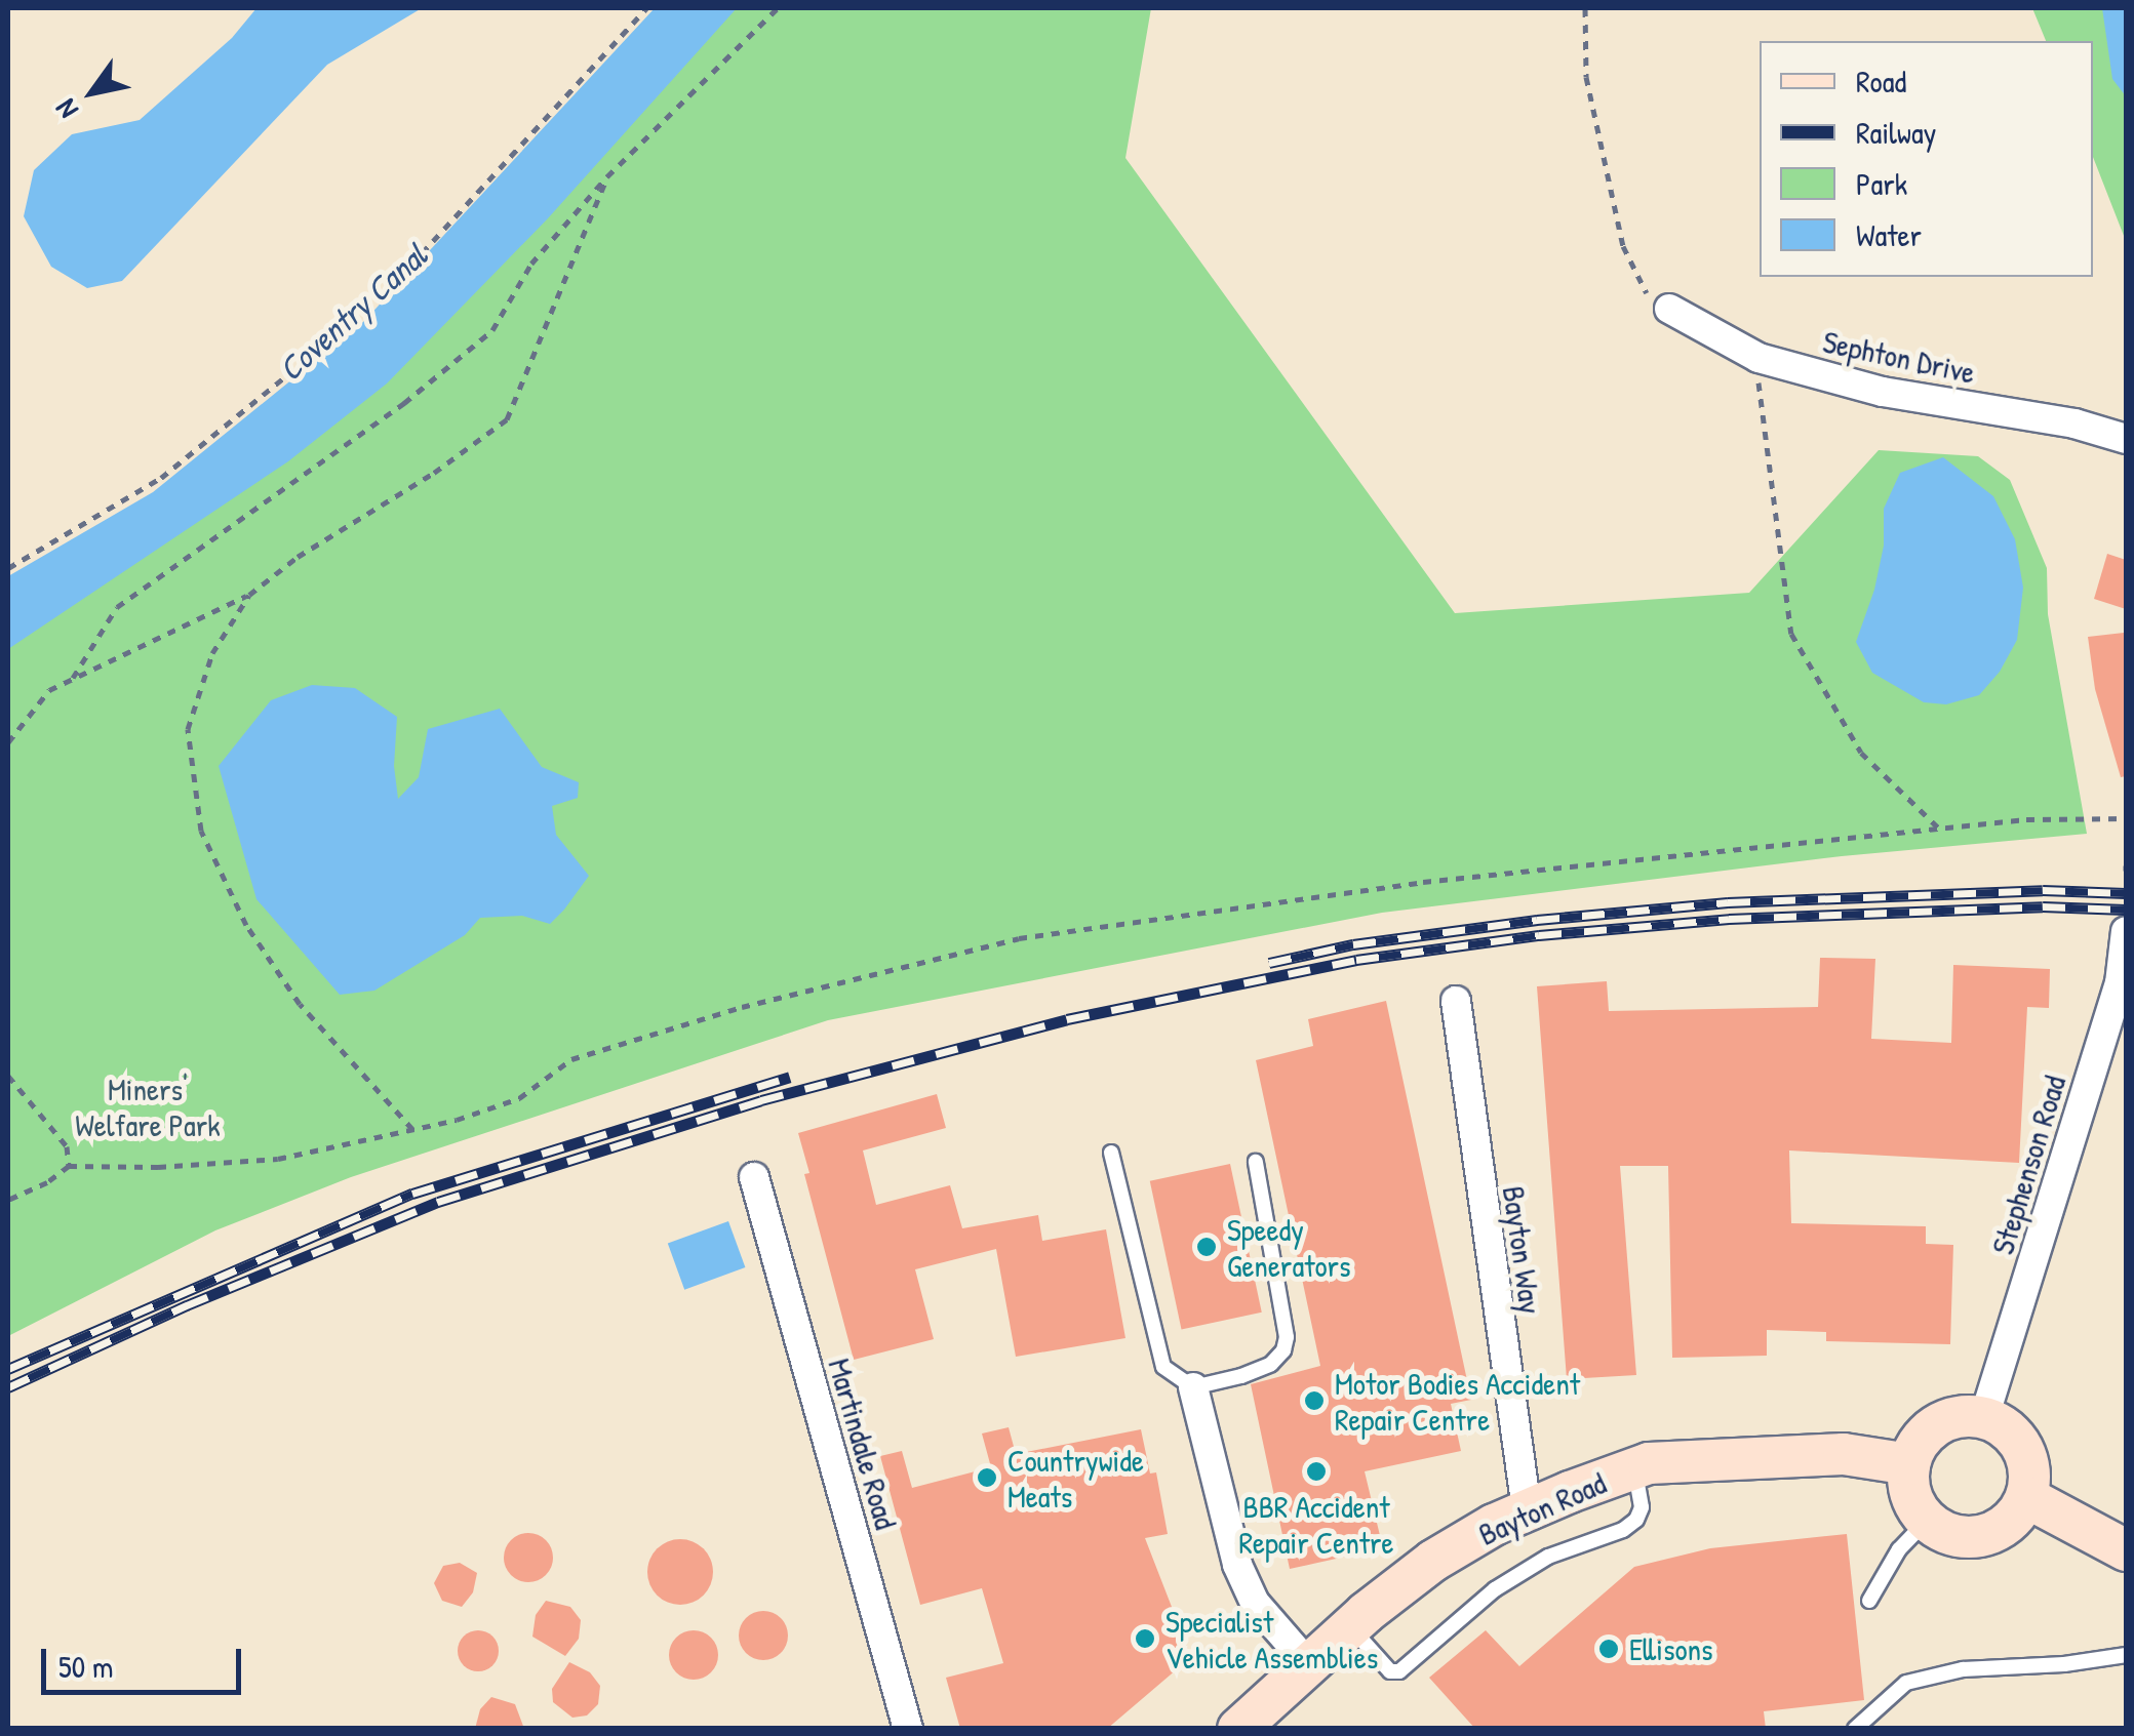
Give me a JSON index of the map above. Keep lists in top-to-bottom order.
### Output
{
  "streets": {
    "street": [
      "Sephton Drive",
      "Stephenson Road",
      "Bayton Way",
      "Martindale Road",
      "Bayton Road"
    ]
  },
  "crossings": [
    ["Stephenson Road", "Bayton Road"],
    ["Bayton Way", "Bayton Road"]
  ],
  "water": ["Coventry Canal"],
  "parks": ["Miners' Welfare Park"],
  "places": [
    "Speedy Generators",
    "Motor Bodies Accident Repair Centre",
    "BBR Accident Repair Centre",
    "Countrywide Meats",
    "Specialist Vehicle Assemblies",
    "Ellisons"
  ],
  "legend": [
    "Road",
    "Railway",
    "Park",
    "Water"
  ],
  "scale_bar": "50 m",
  "north": "bottom left"
}
